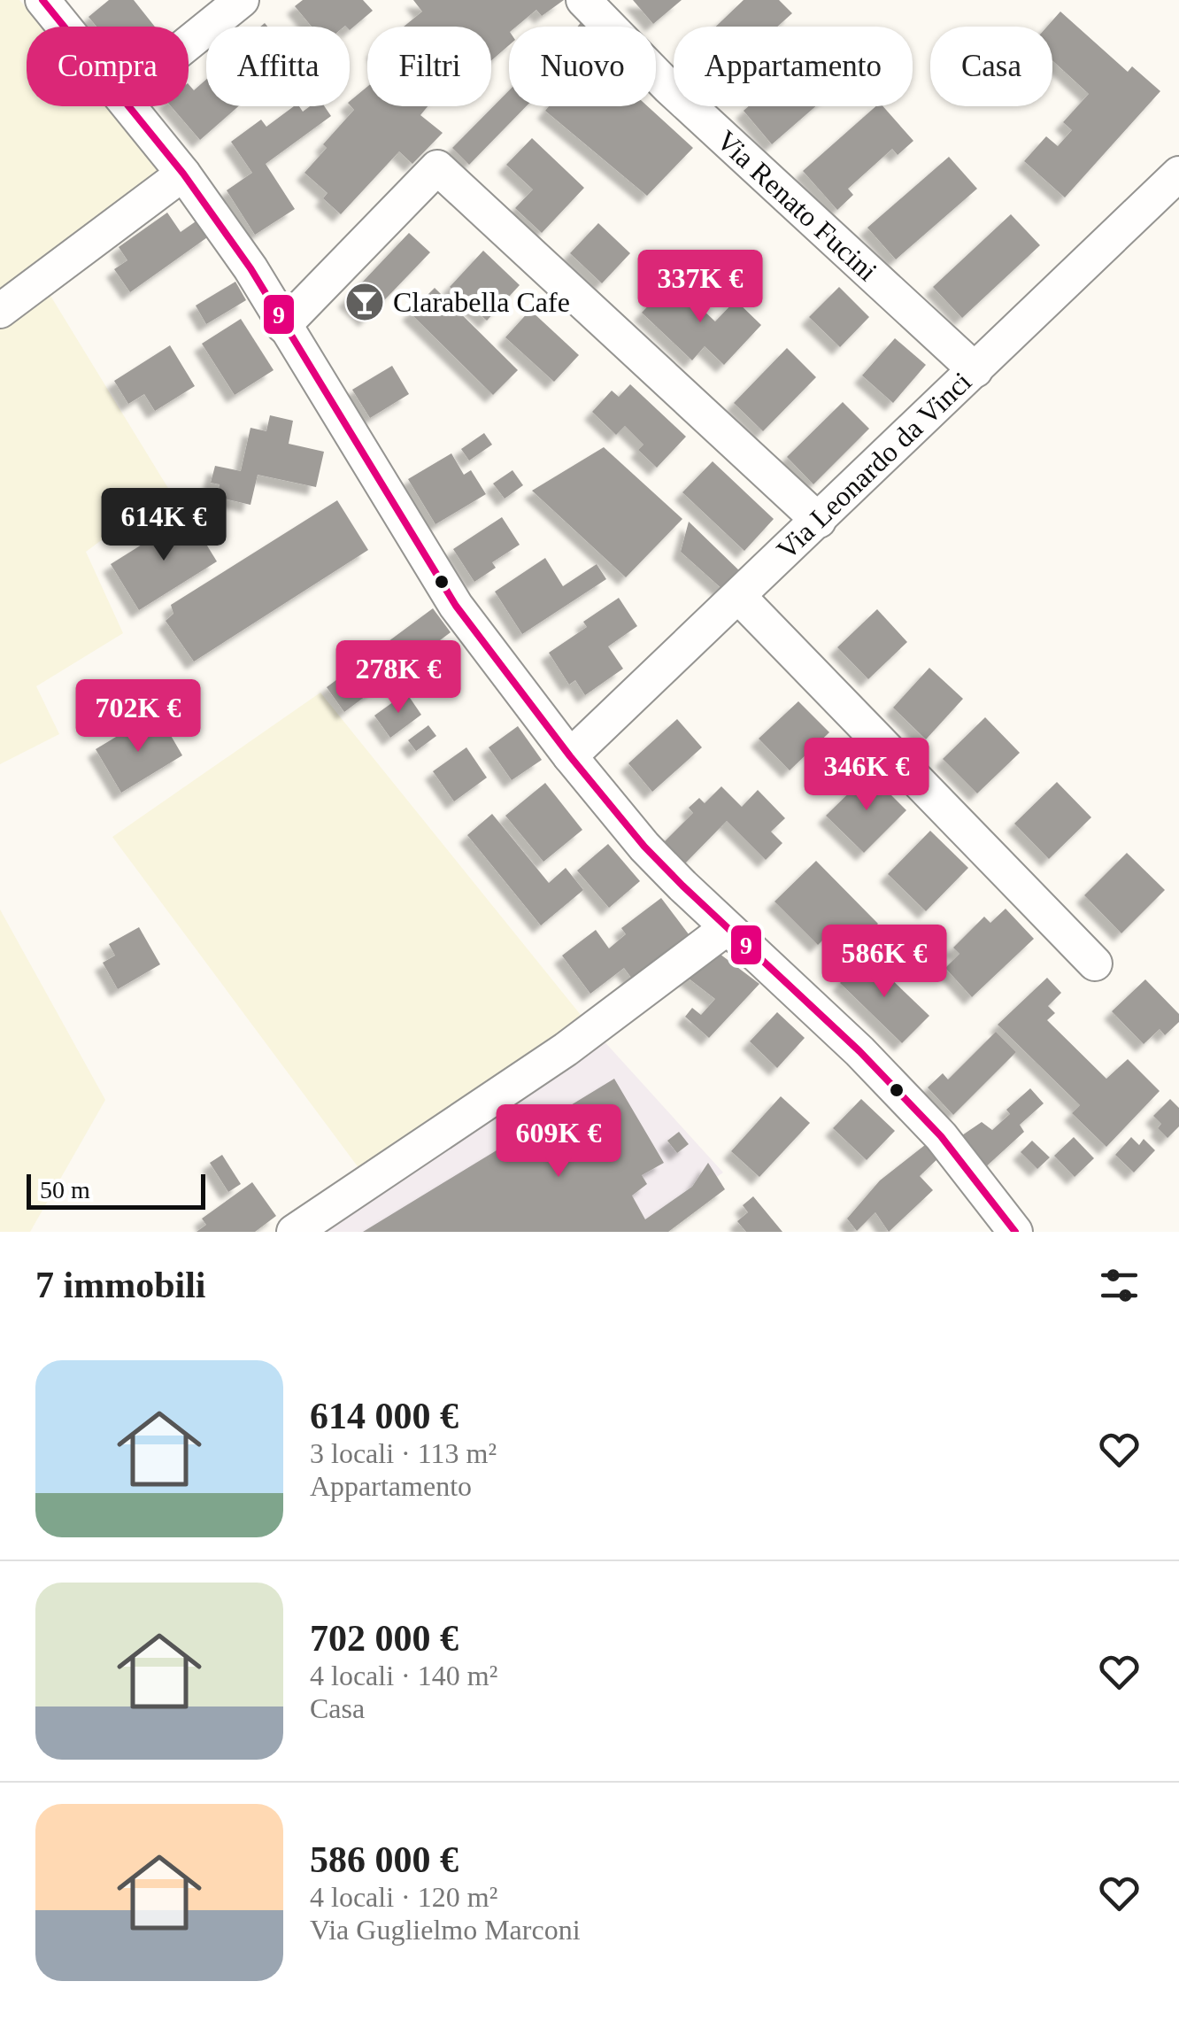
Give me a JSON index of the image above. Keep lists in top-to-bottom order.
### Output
{
  "streets": {
    "street": ["Via Renato Fucini", "Via Leonardo da Vinci"]
  },
  "crossings": [
    ["Via Renato Fucini", "Via Leonardo da Vinci"]
  ],
  "places": {
    "bar": ["Clarabella Cafe"]
  },
  "lines": ["transit line 9"],
  "scale_bar": "50 m",
  "page": {
    "chip": [
      "Compra",
      "Affitta",
      "Filtri",
      "Nuovo",
      "Appartamento",
      "Casa"
    ],
    "price": [
      "337K €",
      "614K €",
      "278K €",
      "702K €",
      "346K €",
      "586K €",
      "609K €"
    ],
    "scale": "50 m",
    "heading": "7 immobili",
    "list": [
      {
        "name": "614 000 €",
        "note": "3 locali · 113 m² · Appartamento"
      },
      {
        "name": "702 000 €",
        "note": "4 locali · 140 m² · Casa"
      },
      {
        "name": "586 000 €",
        "note": "4 locali · 120 m² · Via Guglielmo Marconi"
      }
    ]
  }
}
